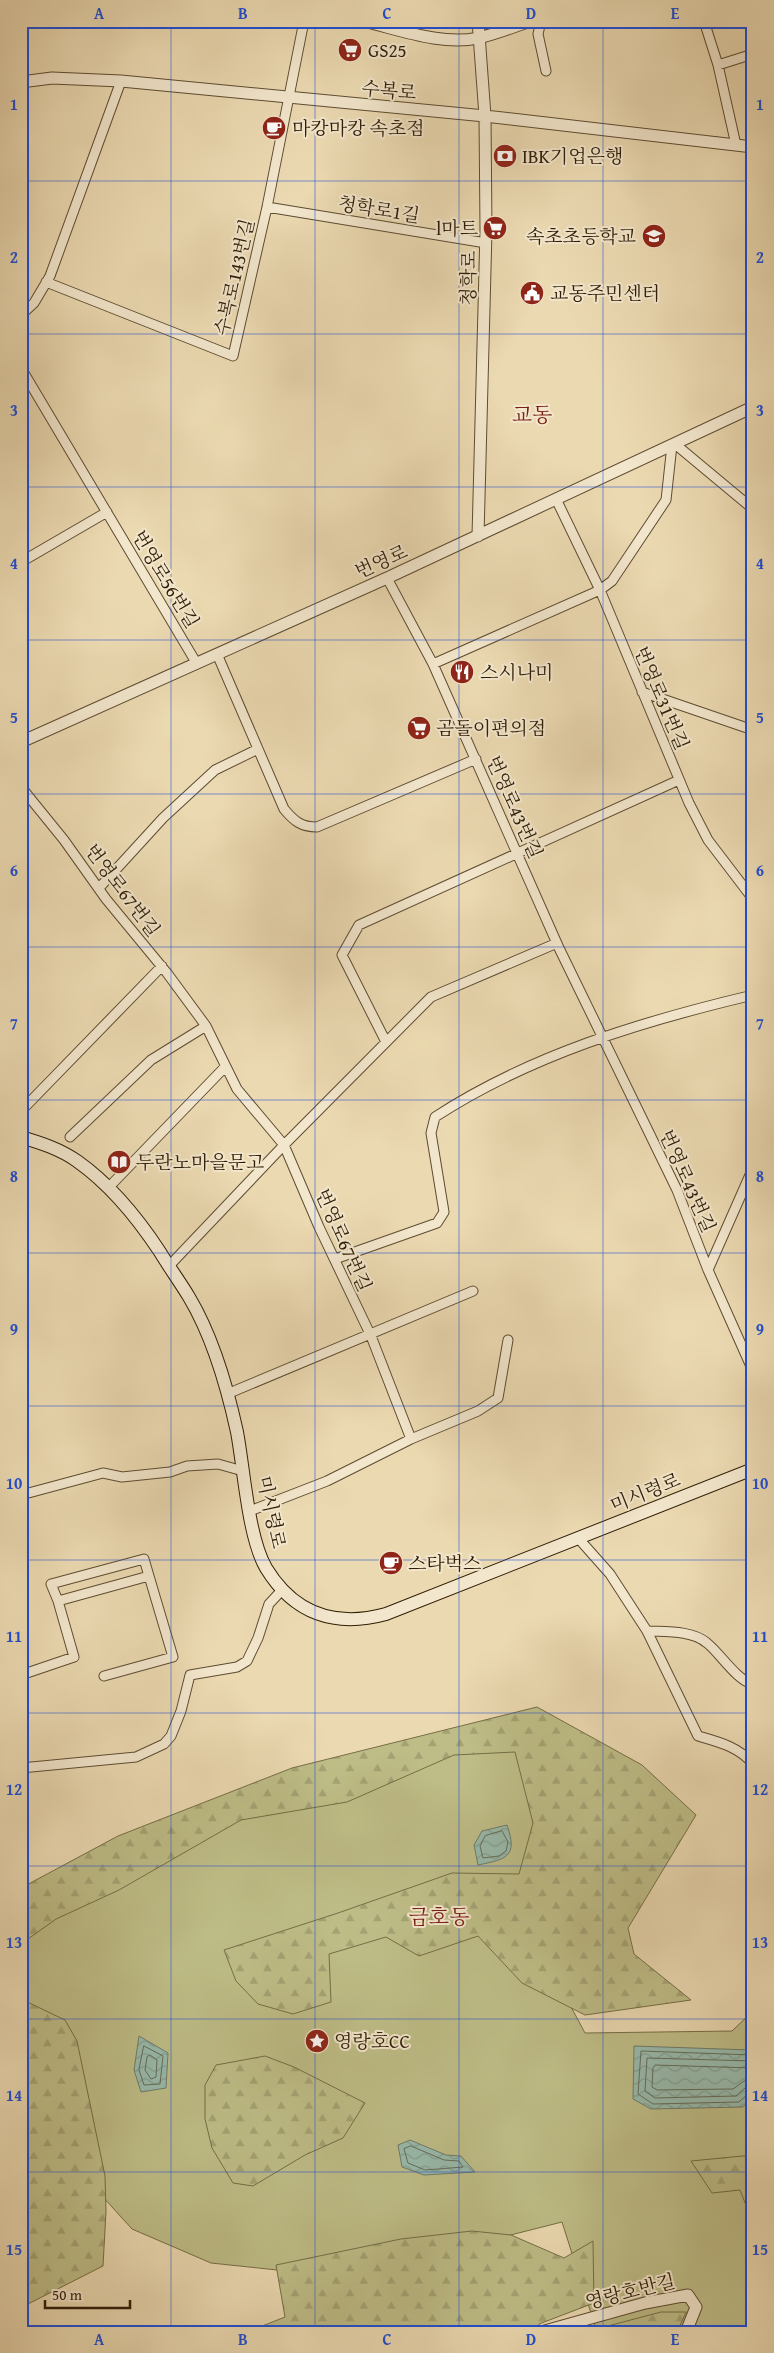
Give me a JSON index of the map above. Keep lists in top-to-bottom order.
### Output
{
  "streets": {
    "main road": ["미시령로"],
    "street": [
      "수복로",
      "청학로1길",
      "수복로143번길",
      "청학로",
      "번영로",
      "번영로56번길",
      "번영로31번길",
      "번영로43번길",
      "번영로67번길",
      "영랑호반길"
    ]
  },
  "crossings": [
    ["수복로", "수복로143번길"],
    ["수복로", "청학로"],
    ["청학로1길", "수복로143번길"],
    ["청학로1길", "청학로"],
    ["청학로", "번영로"],
    ["번영로", "번영로56번길"],
    ["번영로", "번영로31번길"],
    ["번영로", "번영로43번길"]
  ],
  "districts": ["교동", "금호동"],
  "places": {
    "supermarket": ["GS25", "l마트", "곰돌이편의점"],
    "cafe": ["마캉마캉 속초점", "스타벅스"],
    "bank": ["IBK기업은행"],
    "school or university": ["속초초등학교"],
    "public building": ["교동주민센터"],
    "restaurant": ["스시나미"],
    "library": ["두란노마을문고"],
    "place": ["영랑호CC"]
  },
  "scale_bar": "50 m",
  "grid": {
    "columns": [
      "A",
      "B",
      "C",
      "D",
      "E"
    ],
    "rows": [
      "1",
      "2",
      "3",
      "4",
      "5",
      "6",
      "7",
      "8",
      "9",
      "10",
      "11",
      "12",
      "13",
      "14",
      "15"
    ]
  }
}
